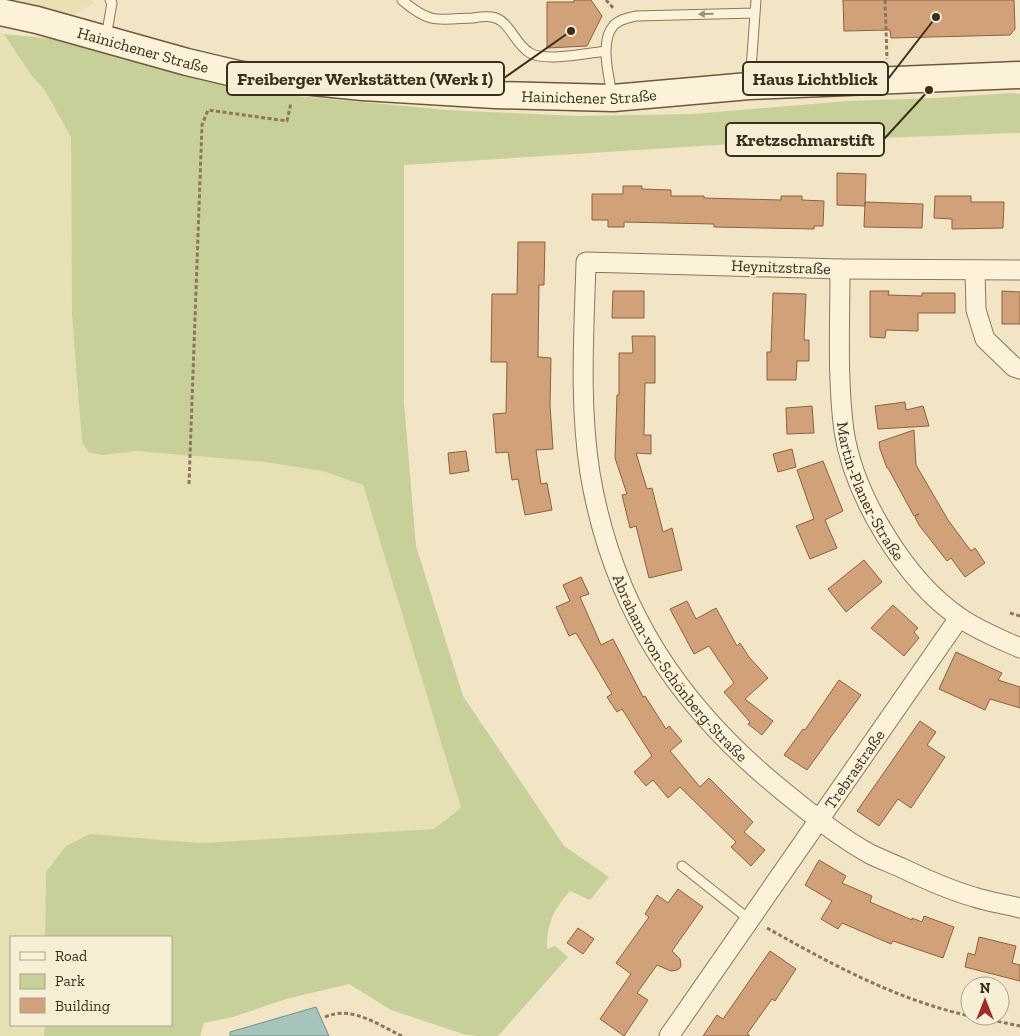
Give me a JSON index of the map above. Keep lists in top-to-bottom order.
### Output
{
  "streets": {
    "main road": ["Hainichener Straße"],
    "street": [
      "Heynitzstraße",
      "Martin-Planer-Straße",
      "Abraham-von-Schönberg-Straße",
      "Trebrastraße"
    ]
  },
  "crossings": [
    ["Heynitzstraße", "Martin-Planer-Straße"],
    ["Heynitzstraße", "Abraham-von-Schönberg-Straße"],
    ["Martin-Planer-Straße", "Trebrastraße"],
    ["Abraham-von-Schönberg-Straße", "Trebrastraße"]
  ],
  "places": ["Haus Lichtblick", "Freiberger Werkstätten (Werk I)", "Kretzschmarstift"],
  "legend": ["Road", "Park", "Building"],
  "north": "top"
}
